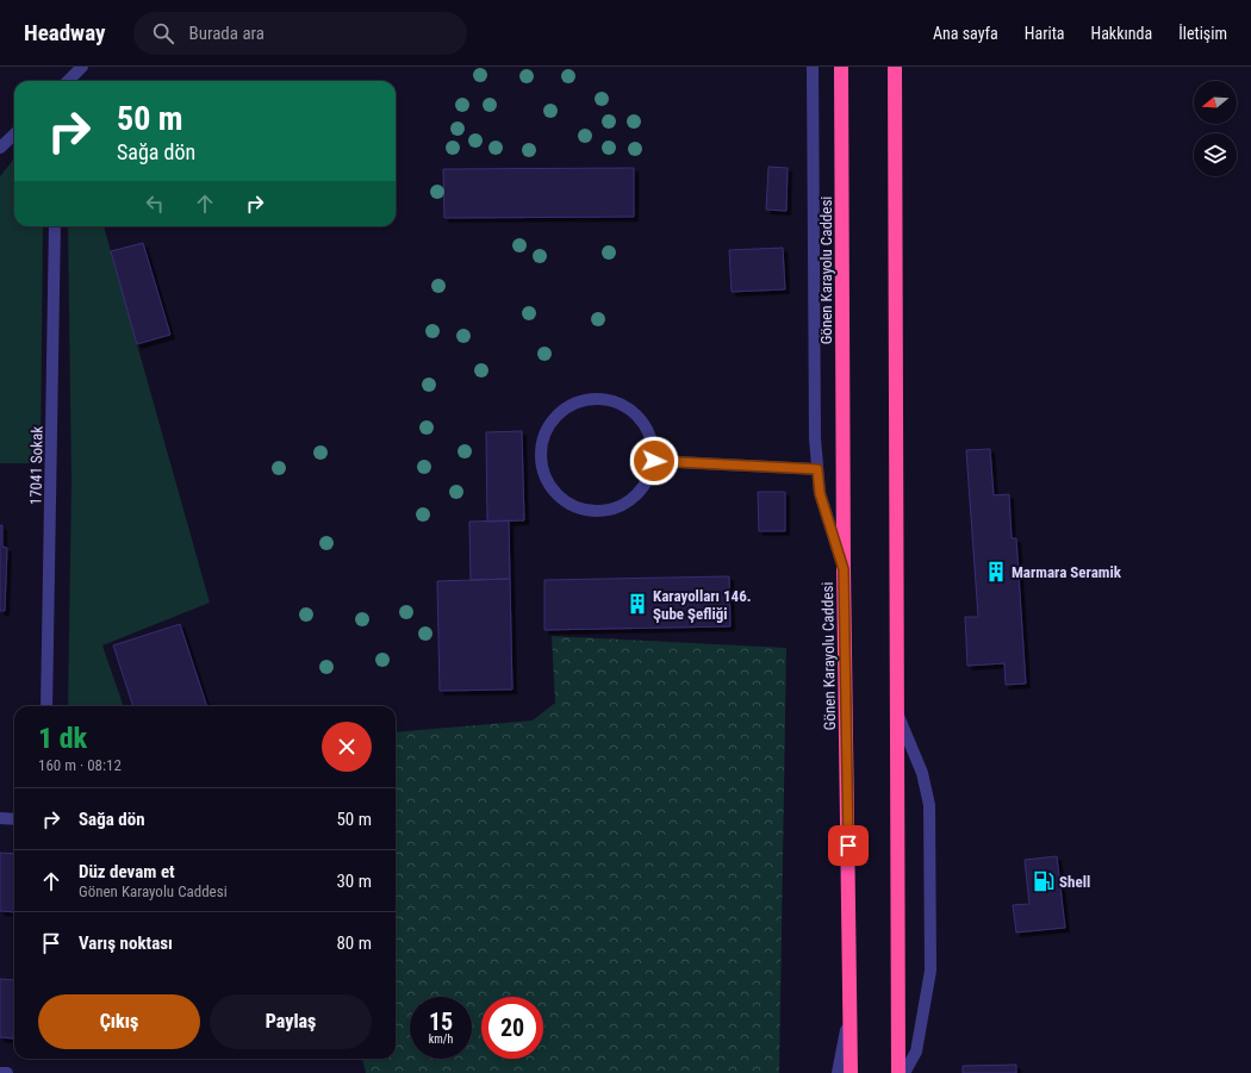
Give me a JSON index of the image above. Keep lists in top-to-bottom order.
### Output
{
  "streets": {
    "highway": ["Gönen Karayolu Caddesi"],
    "street": ["17041 Sokak"]
  },
  "places": {
    "building": ["Marmara Seramik", "Karayolları 146. Şube Şefliği"],
    "fuel station": ["Shell"]
  },
  "north": "left",
  "page": {
    "header": "Headway",
    "search": "Burada ara",
    "nav": [
      "Ana sayfa",
      "Harita",
      "Hakkında",
      "İletişim"
    ],
    "turn": ["50 m", "Sağa dön"],
    "heading": ["1 dk", "160 m · 08:12"],
    "list": [
      {
        "name": "Sağa dön",
        "value": "50 m"
      },
      {
        "name": "Düz devam et",
        "note": "Gönen Karayolu Caddesi",
        "value": "30 m"
      },
      {
        "name": "Varış noktası",
        "value": "80 m"
      }
    ],
    "buttons": ["Çıkış", "Paylaş"],
    "speed": "15 km/h",
    "limit": "20"
  }
}
